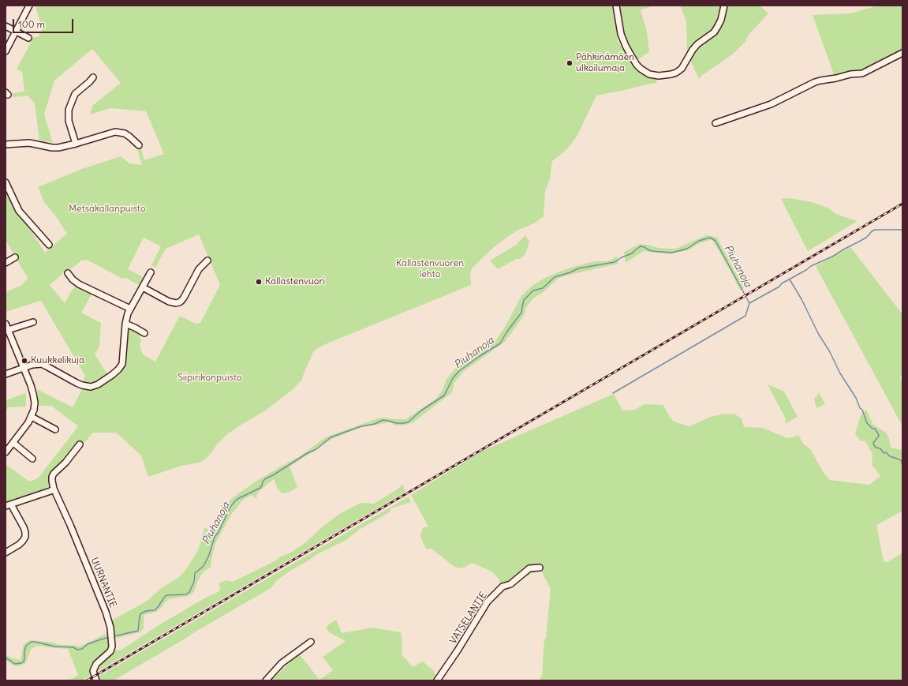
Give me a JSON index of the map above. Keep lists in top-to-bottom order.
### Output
{
  "streets": {
    "street": ["UURNANTIE", "VATSELANTIE"]
  },
  "water": ["Piuhanoja"],
  "parks": ["Metsäkallanpuisto", "Kallastenvuoren lehto", "Siipirikonpuisto"],
  "places": ["Pähkinämäen ulkoilumaja", "Kallastenvuori", "Kuukkelikuja"],
  "scale_bar": "100 m"
}
